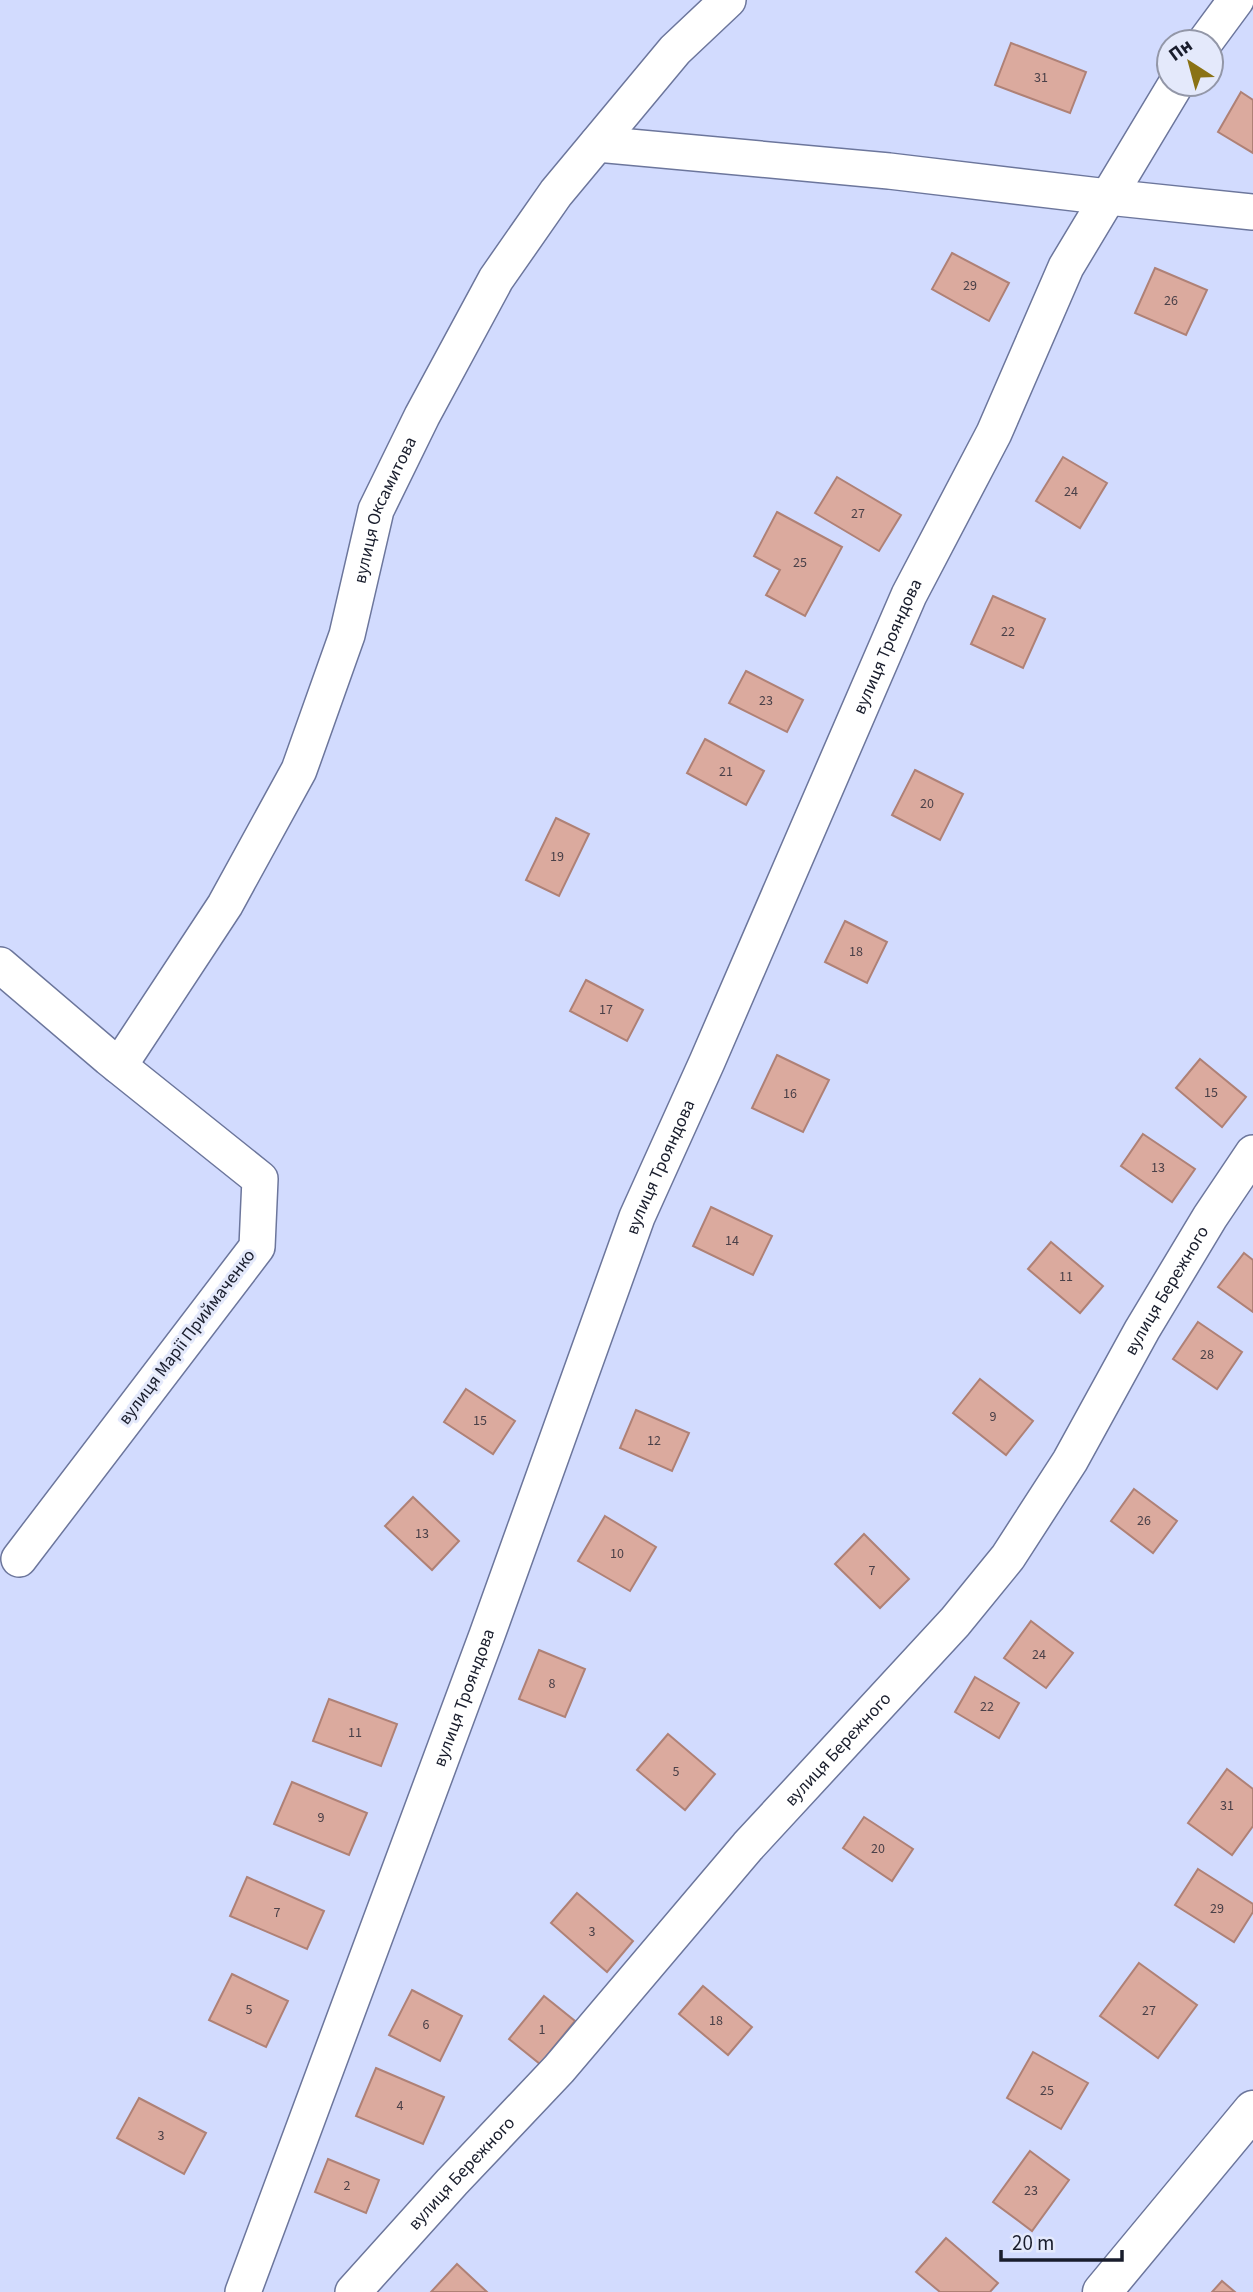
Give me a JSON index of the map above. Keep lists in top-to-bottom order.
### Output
{
  "streets": {
    "street": [
      "вулиця Оксамитова",
      "вулиця Трояндова",
      "вулиця Бережного",
      "вулиця Марії Приймаченко"
    ]
  },
  "crossings": [
    ["вулиця Оксамитова", "вулиця Марії Приймаченко"]
  ],
  "house_numbers": [
    "31",
    "29",
    "26",
    "24",
    "27",
    "25",
    "22",
    "23",
    "21",
    "20",
    "19",
    "18",
    "17",
    "15",
    "16",
    "13",
    "14",
    "11",
    "28",
    "9",
    "15",
    "12",
    "26",
    "13",
    "10",
    "7",
    "24",
    "8",
    "22",
    "11",
    "5",
    "31",
    "9",
    "20",
    "29",
    "7",
    "3",
    "5",
    "27",
    "18",
    "6",
    "1",
    "25",
    "4",
    "3",
    "2",
    "23"
  ],
  "scale_bar": "20 m",
  "north": "top left"
}
